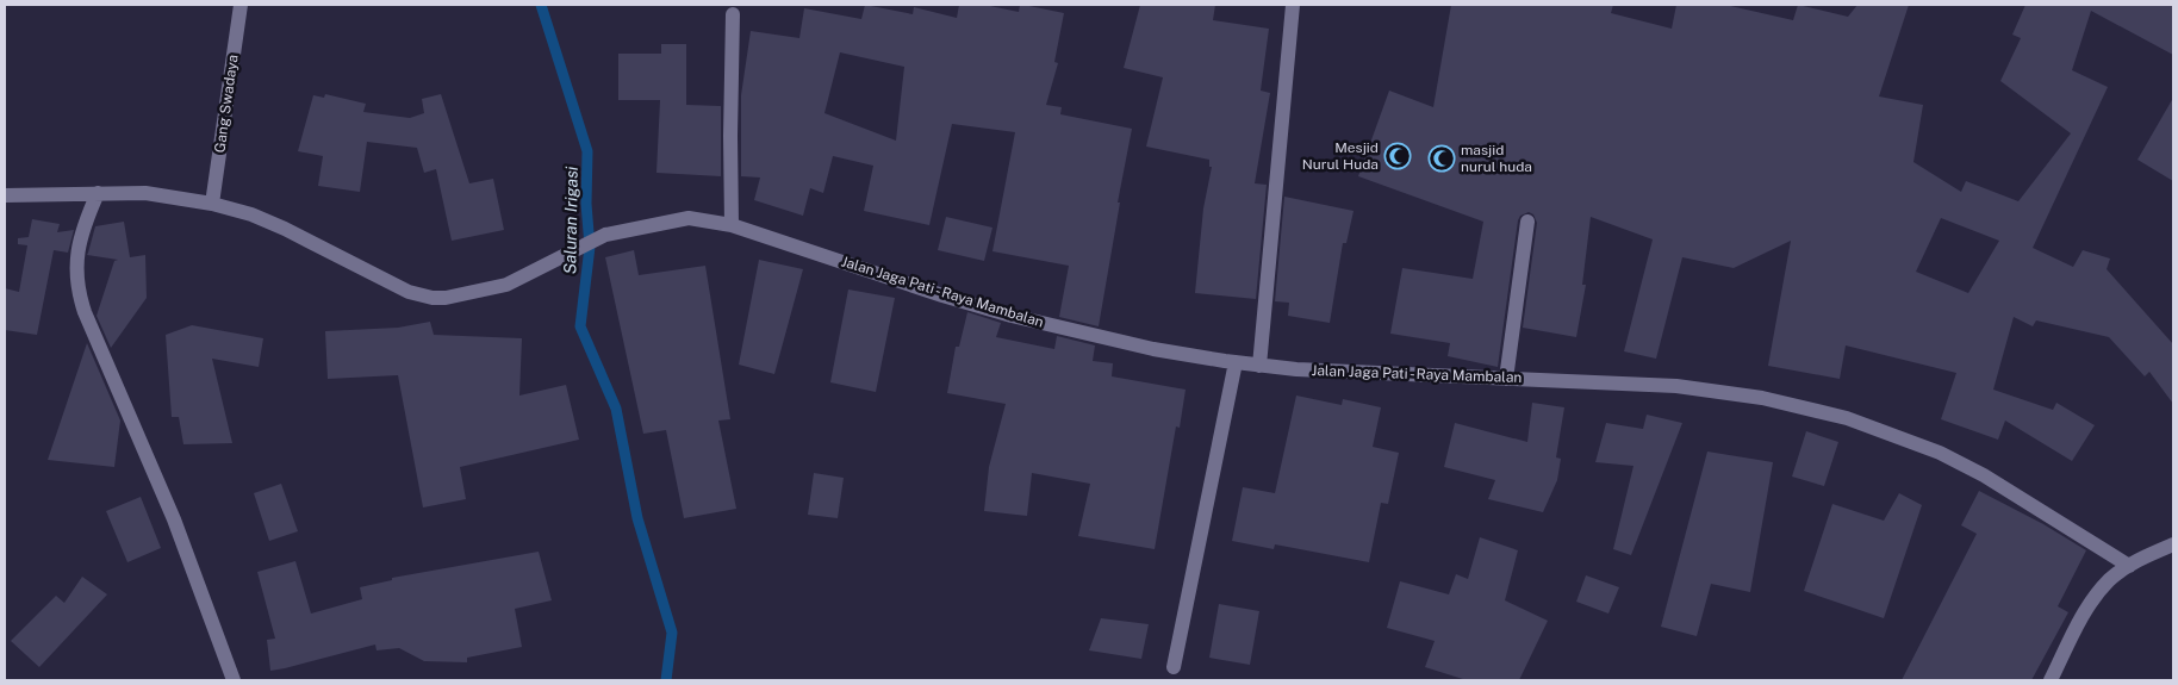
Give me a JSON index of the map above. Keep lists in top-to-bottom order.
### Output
{
  "streets": {
    "street": ["Gang Swadaya", "Jalan Jaga Pati - Raya Mambalan"]
  },
  "crossings": [
    ["Gang Swadaya", "Jalan Jaga Pati - Raya Mambalan"]
  ],
  "water": ["Saluran Irigasi"],
  "places": {
    "mosque": ["Mesjid Nurul Huda", "masjid nurul huda"]
  }
}
